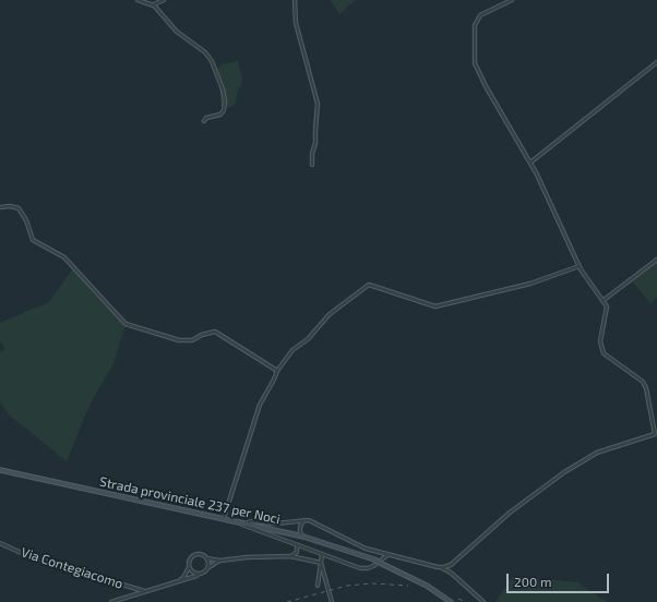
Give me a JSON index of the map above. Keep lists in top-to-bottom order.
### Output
{
  "streets": {
    "main road": ["Strada provinciale 237 per Noci"],
    "street": ["Via Contegiacomo"]
  },
  "scale_bar": "200 m"
}
